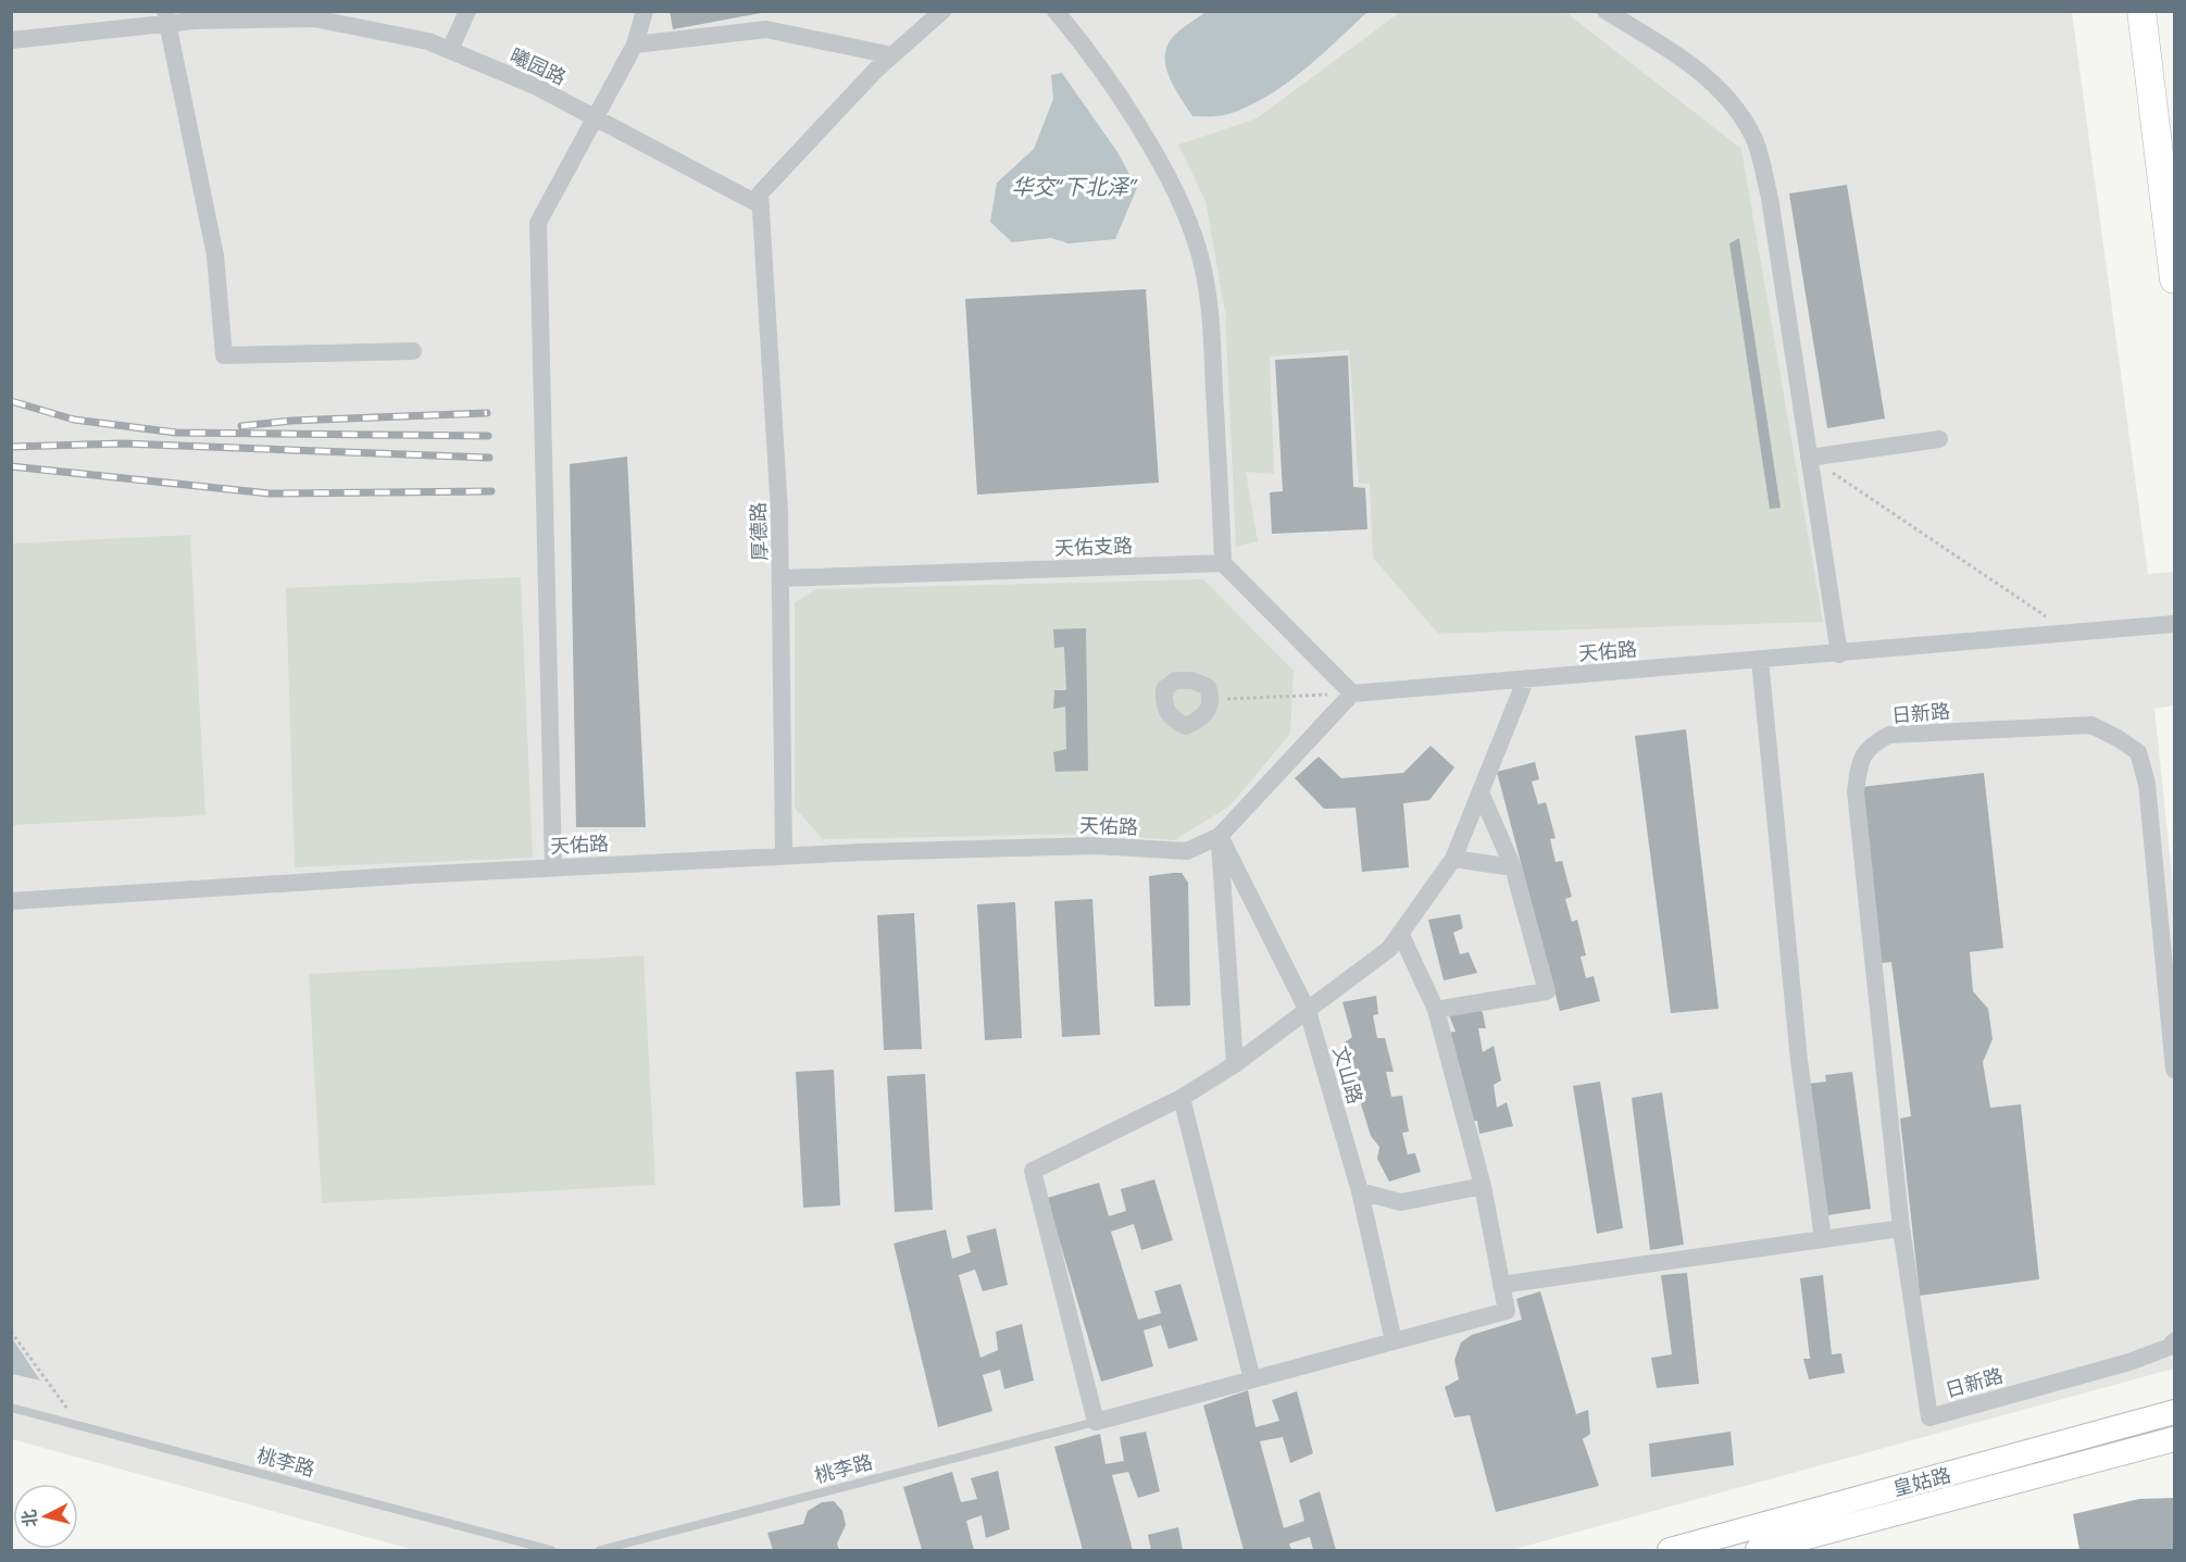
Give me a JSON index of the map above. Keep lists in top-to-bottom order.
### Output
{
  "streets": {
    "street": [
      "曦园路",
      "厚德路",
      "天佑支路",
      "天佑路",
      "日新路",
      "文山路",
      "皇姑路"
    ],
    "lane": ["桃李路"]
  },
  "crossings": [
    ["曦园路", "厚德路"],
    ["厚德路", "天佑支路"],
    ["厚德路", "天佑路"],
    ["天佑路", "文山路"]
  ],
  "water": ["华交“下北泽”"],
  "north": "left"
}
